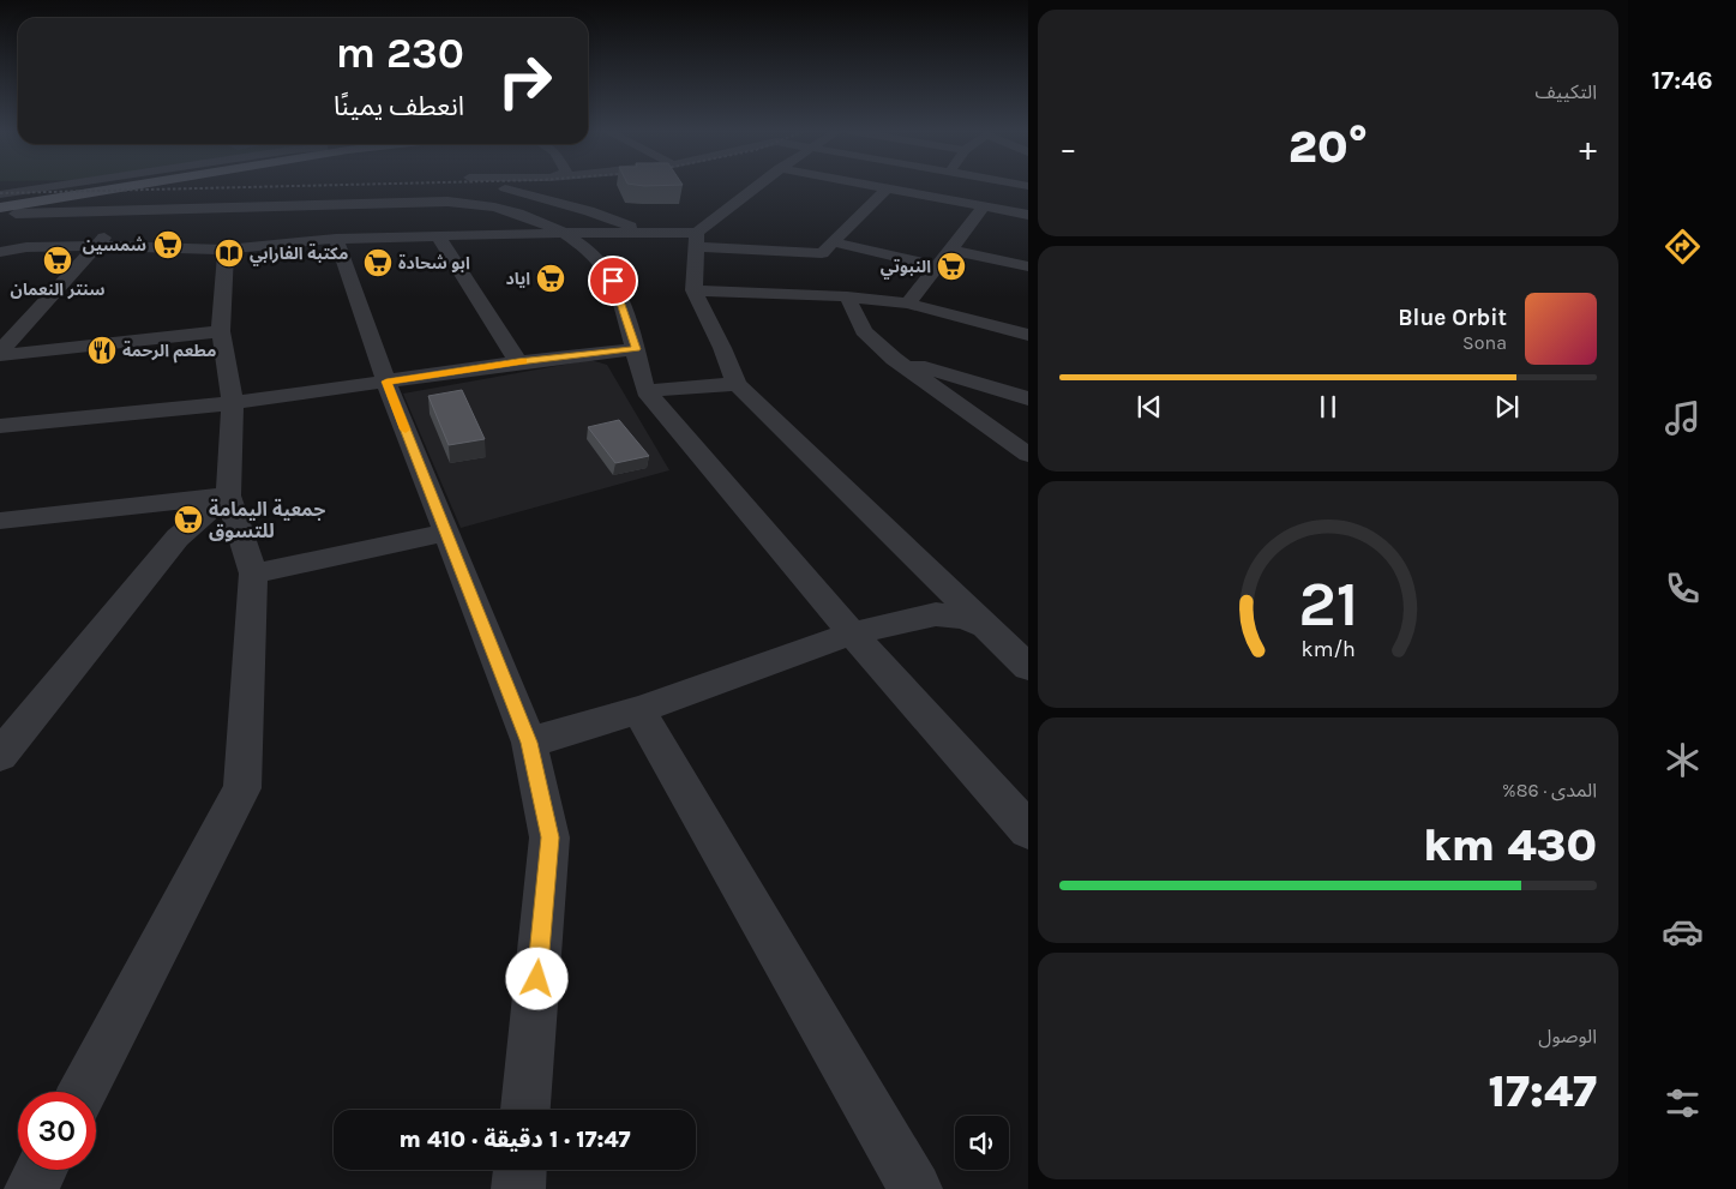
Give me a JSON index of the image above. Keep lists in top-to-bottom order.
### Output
{
  "places": {
    "supermarket": [
      "شمسين",
      "سنتر النعمان",
      "ابو شحادة",
      "النبوتي",
      "اياد",
      "جمعية اليمامة للتسوق"
    ],
    "library": ["مكتبة الفارابي"],
    "restaurant": ["مطعم الرحمة"]
  },
  "page": {
    "tabs": "17:46",
    "tile": [
      "التكييف",
      ["المدى · 86%", "430 km"],
      ["الوصول", "17:47"]
    ],
    "turn": ["230 m", "انعطف يمينًا"],
    "heat": ["−", "20°", "+"],
    "song": ["Blue Orbit", "Sona"],
    "limit": "30",
    "trip": "17:47 · 1 دقيقة · 410 m",
    "gauge": ["21", "km/h"]
  }
}
